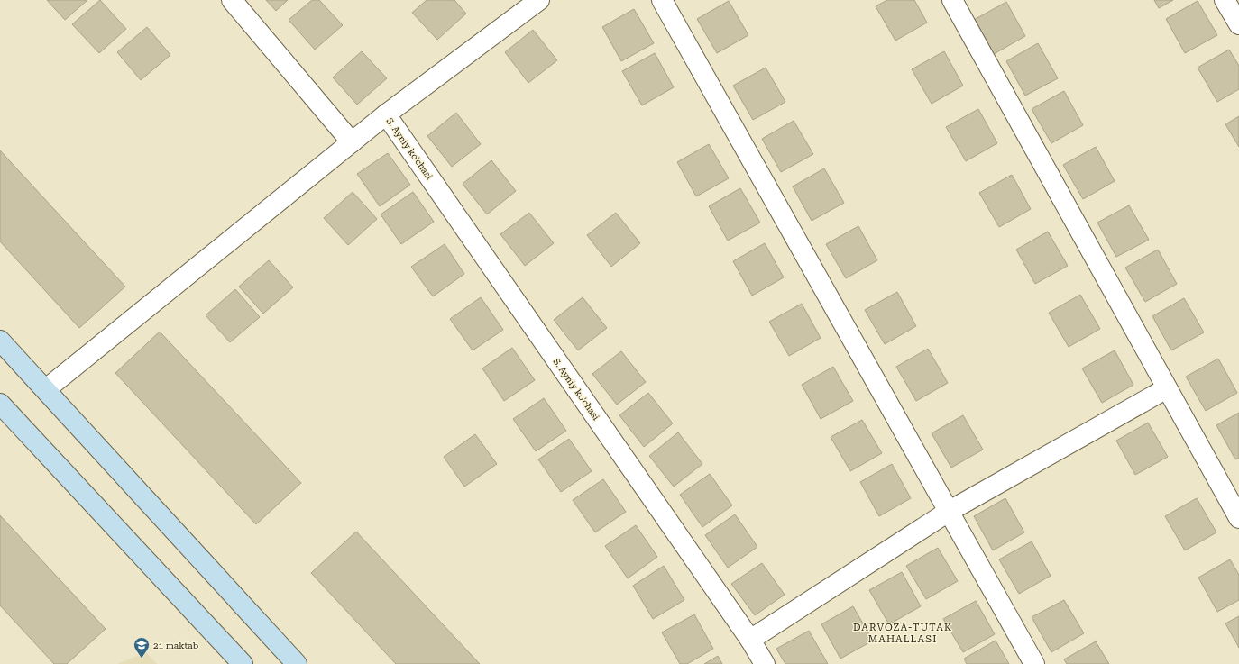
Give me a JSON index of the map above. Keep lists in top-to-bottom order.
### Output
{
  "streets": {
    "street": ["S. Ayniy ko'chasi"]
  },
  "districts": ["DARVOZA-TUTAK MAHALLASI"],
  "places": {
    "school or university": ["21 maktab"]
  }
}
